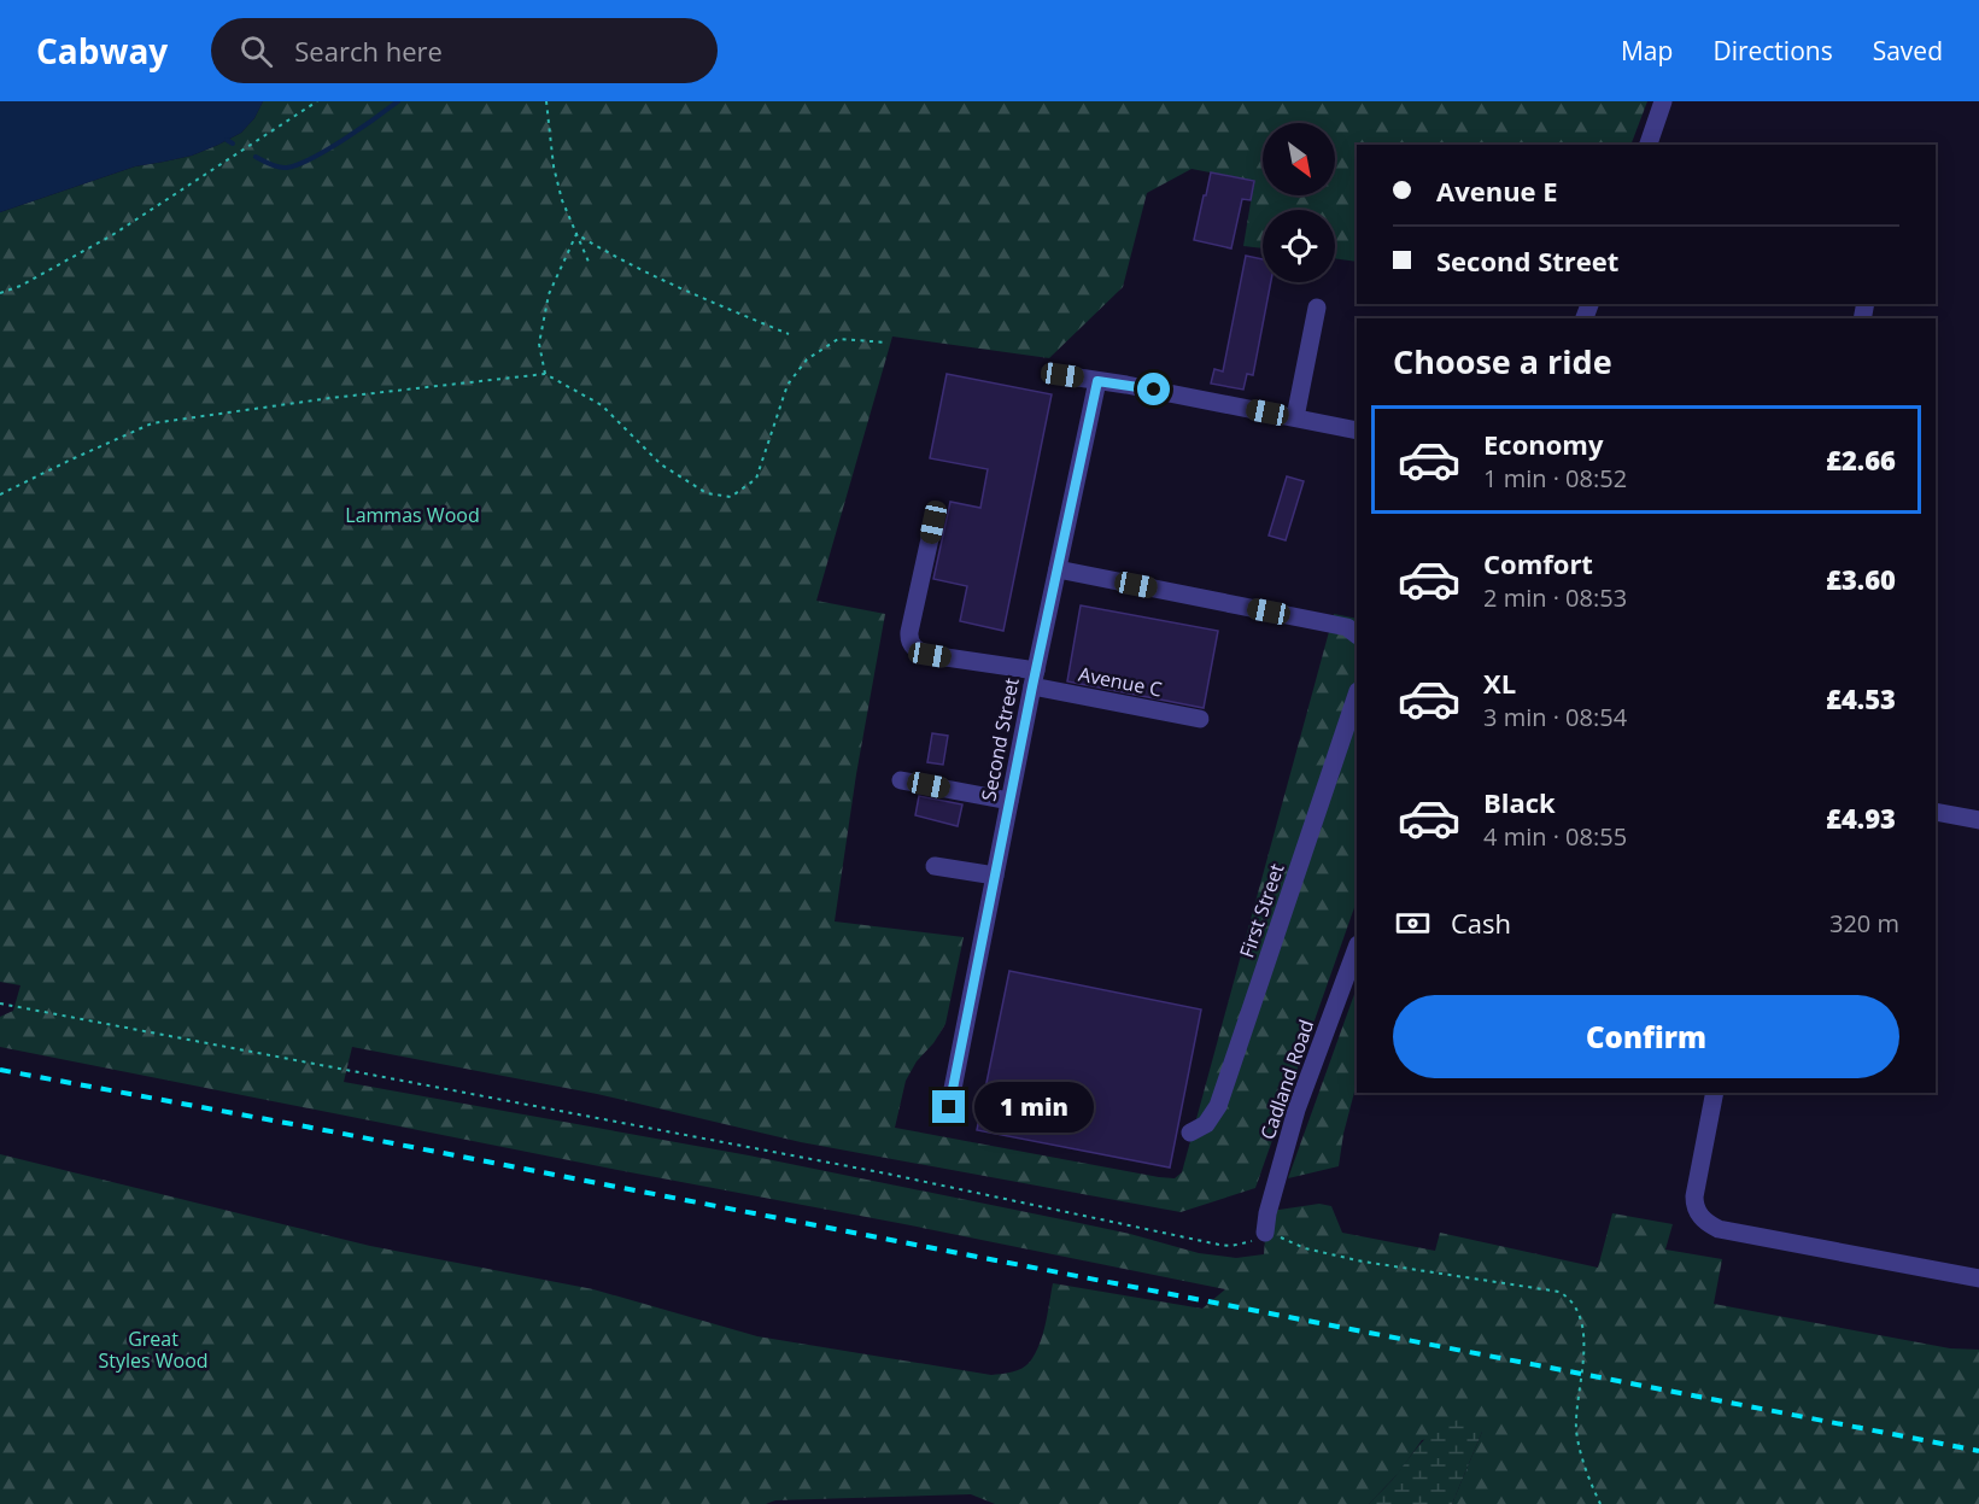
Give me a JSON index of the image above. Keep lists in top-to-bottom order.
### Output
{
  "streets": {
    "street": [
      "Avenue C",
      "Second Street",
      "First Street",
      "Cadland Road"
    ]
  },
  "crossings": [
    ["Avenue C", "Second Street"]
  ],
  "parks": ["Lammas Wood", "Great Styles Wood"],
  "north": "bottom right",
  "page": {
    "header": "Cabway",
    "search": "Search here",
    "nav": ["Map", "Directions", "Saved"],
    "banner": ["Avenue E", "Second Street"],
    "heading": "Choose a ride",
    "list": [
      {
        "name": "Economy",
        "note": "1 min · 08:52",
        "value": "£2.66"
      },
      {
        "name": "Comfort",
        "note": "2 min · 08:53",
        "value": "£3.60"
      },
      {
        "name": "XL",
        "note": "3 min · 08:54",
        "value": "£4.53"
      },
      {
        "name": "Black",
        "note": "4 min · 08:55",
        "value": "£4.93"
      }
    ],
    "pay": ["Cash", "320 m"],
    "buttons": "Confirm",
    "bubble": "1 min"
  }
}
